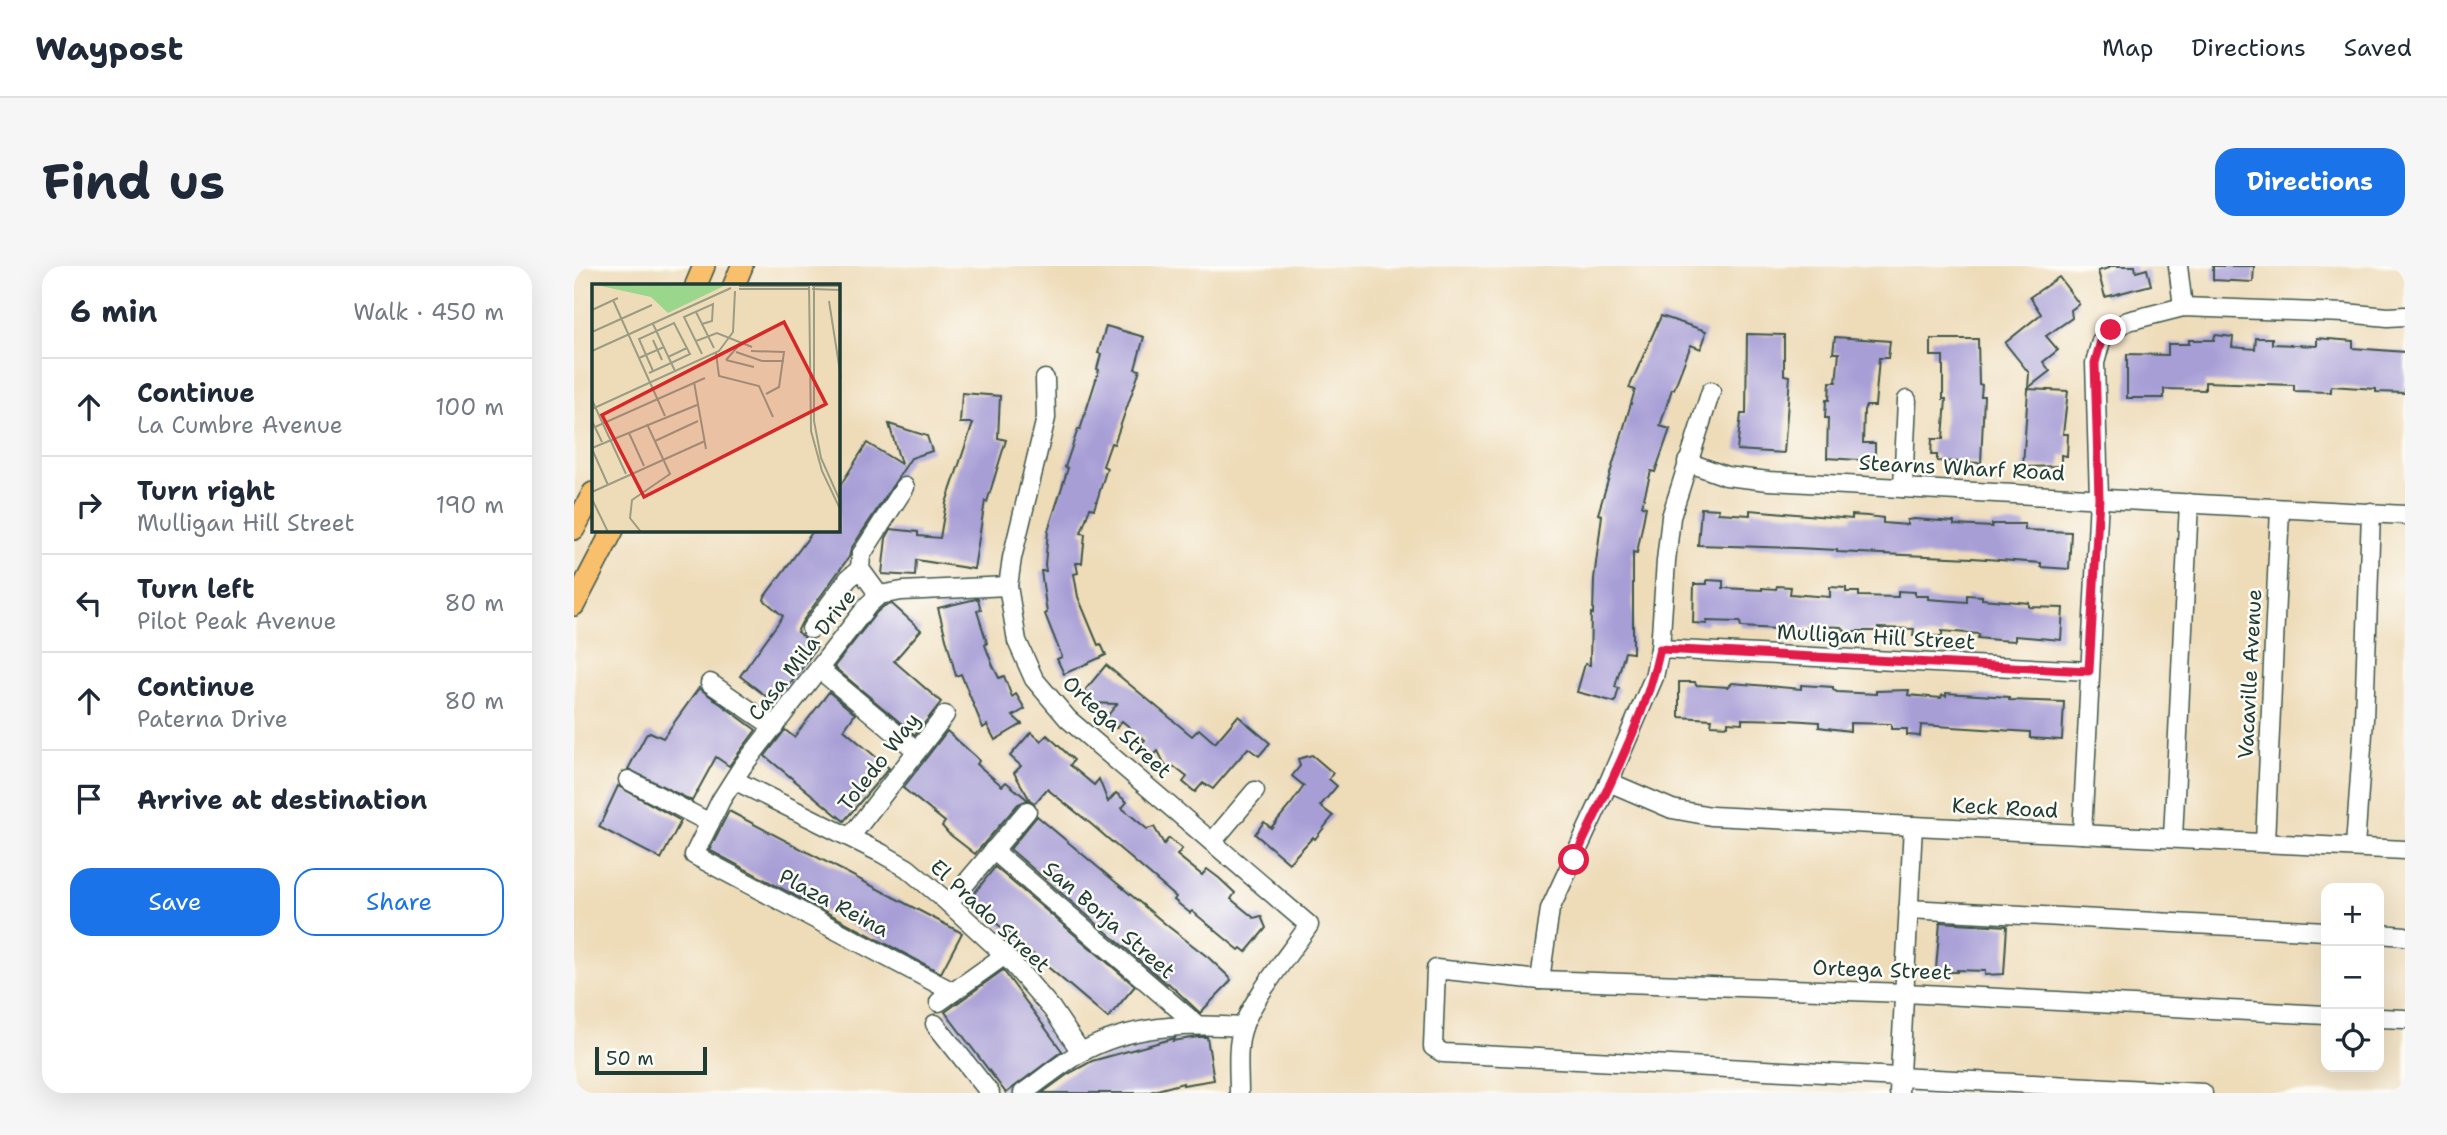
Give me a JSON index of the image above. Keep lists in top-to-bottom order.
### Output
{
  "streets": {
    "street": [
      "Stearns Wharf Road",
      "Mulligan Hill Street",
      "Casa Mila Drive",
      "Vacaville Avenue",
      "Ortega Street",
      "Toledo Way",
      "Keck Road",
      "Plaza Reina",
      "El Prado Street",
      "San Borja Street"
    ]
  },
  "crossings": [
    ["Stearns Wharf Road", "Vacaville Avenue"],
    ["Casa Mila Drive", "Ortega Street"],
    ["Casa Mila Drive", "Plaza Reina"],
    ["Casa Mila Drive", "El Prado Street"],
    ["Vacaville Avenue", "Keck Road"],
    ["Toledo Way", "El Prado Street"],
    ["Plaza Reina", "El Prado Street"]
  ],
  "scale_bar": "50 m",
  "page": {
    "header": "Waypost",
    "nav": ["Map", "Directions", "Saved"],
    "buttons": [
      "Directions",
      ["Save", "Share"]
    ],
    "title": "Find us",
    "heading": ["6 min", "Walk · 450 m"],
    "list": [
      ["Continue", "La Cumbre Avenue", "100 m"],
      ["Turn right", "Mulligan Hill Street", "190 m"],
      ["Turn left", "Pilot Peak Avenue", "80 m"],
      ["Continue", "Paterna Drive", "80 m"],
      "Arrive at destination"
    ],
    "map_buttons": ["+", "−"],
    "scale": "50 m"
  }
}
